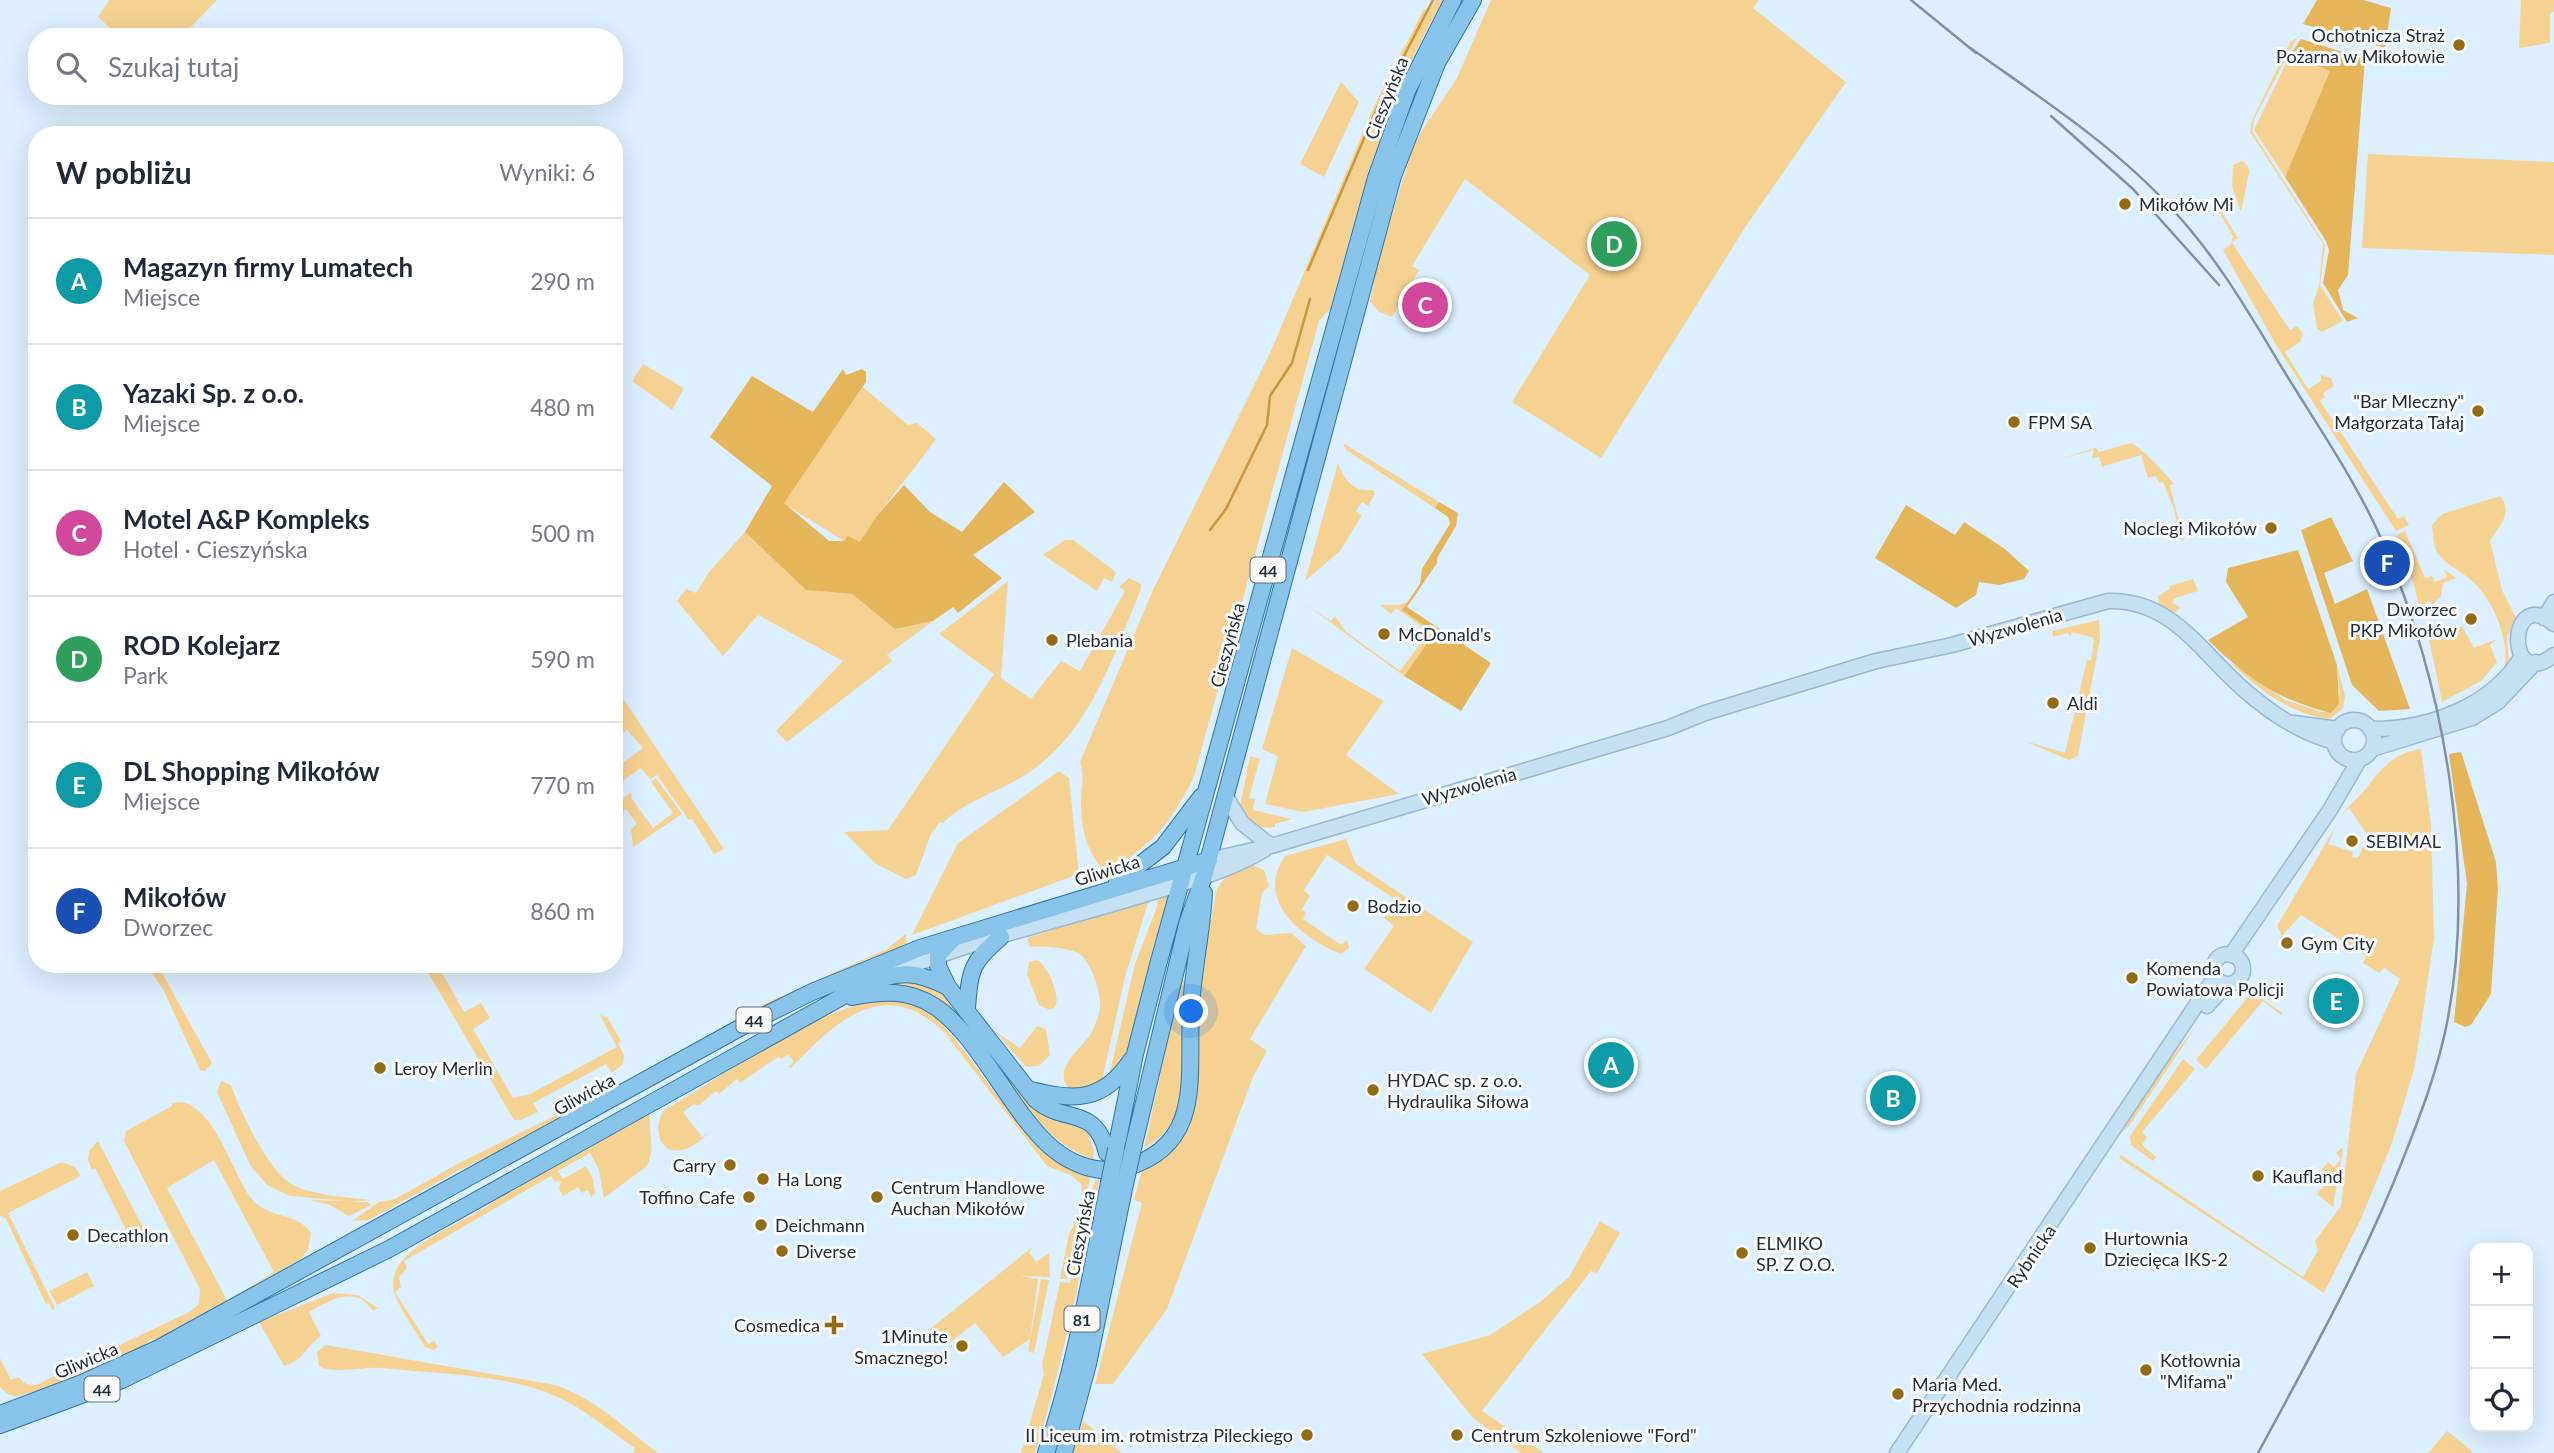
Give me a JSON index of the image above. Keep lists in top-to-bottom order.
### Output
{
  "streets": {
    "main road": [
      "Cieszyńska",
      "44",
      "Gliwicka",
      "81"
    ],
    "street": ["Wyzwolenia", "Rybnicka"]
  },
  "crossings": [
    ["Cieszyńska", "44"],
    ["Cieszyńska", "Wyzwolenia"],
    ["Cieszyńska", "Gliwicka"],
    ["Cieszyńska", "81"],
    ["44", "Gliwicka"],
    ["Wyzwolenia", "Gliwicka"]
  ],
  "places": {
    "other": [
      "Ochotnicza Straż Pożarna w Mikołowie",
      "Mikołów Mi",
      "\"Bar Mleczny\" Małgorzata Tałaj",
      "FPM SA",
      "Noclegi Mikołów",
      "Dworzec PKP Mikołów",
      "McDonald's",
      "Plebania",
      "Aldi",
      "SEBIMAL",
      "Bodzio",
      "Gym City",
      "Komenda Powiatowa Policji",
      "Leroy Merlin",
      "HYDAC sp. z o.o. Hydraulika Siłowa",
      "Carry",
      "Kaufland",
      "Ha Long",
      "Toffino Cafe",
      "Centrum Handlowe Auchan Mikołów",
      "Deichmann",
      "Decathlon",
      "Hurtownia Dziecięca IKS-2",
      "Diverse",
      "ELMIKO SP. Z O.O.",
      "1Minute Smacznego!",
      "Kotłownia \"Mifama\"",
      "Maria Med. Przychodnia rodzinna",
      "II Liceum im. rotmistrza Pileckiego",
      "Centrum Szkoleniowe \"Ford\""
    ],
    "health": ["Cosmedica"]
  },
  "page": {
    "search": "Szukaj tutaj",
    "heading": ["W pobliżu", "Wyniki: 6"],
    "pins": [
      "D",
      "C",
      "F",
      "E",
      "A",
      "B"
    ],
    "list": [
      {
        "mark": "A",
        "name": "Magazyn firmy Lumatech",
        "note": "Miejsce",
        "value": "290 m"
      },
      {
        "mark": "B",
        "name": "Yazaki Sp. z o.o.",
        "note": "Miejsce",
        "value": "480 m"
      },
      {
        "mark": "C",
        "name": "Motel A&P Kompleks",
        "note": "Hotel · Cieszyńska",
        "value": "500 m"
      },
      {
        "mark": "D",
        "name": "ROD Kolejarz",
        "note": "Park",
        "value": "590 m"
      },
      {
        "mark": "E",
        "name": "DL Shopping Mikołów",
        "note": "Miejsce",
        "value": "770 m"
      },
      {
        "mark": "F",
        "name": "Mikołów",
        "note": "Dworzec",
        "value": "860 m"
      }
    ],
    "map_buttons": ["+", "−"]
  }
}
